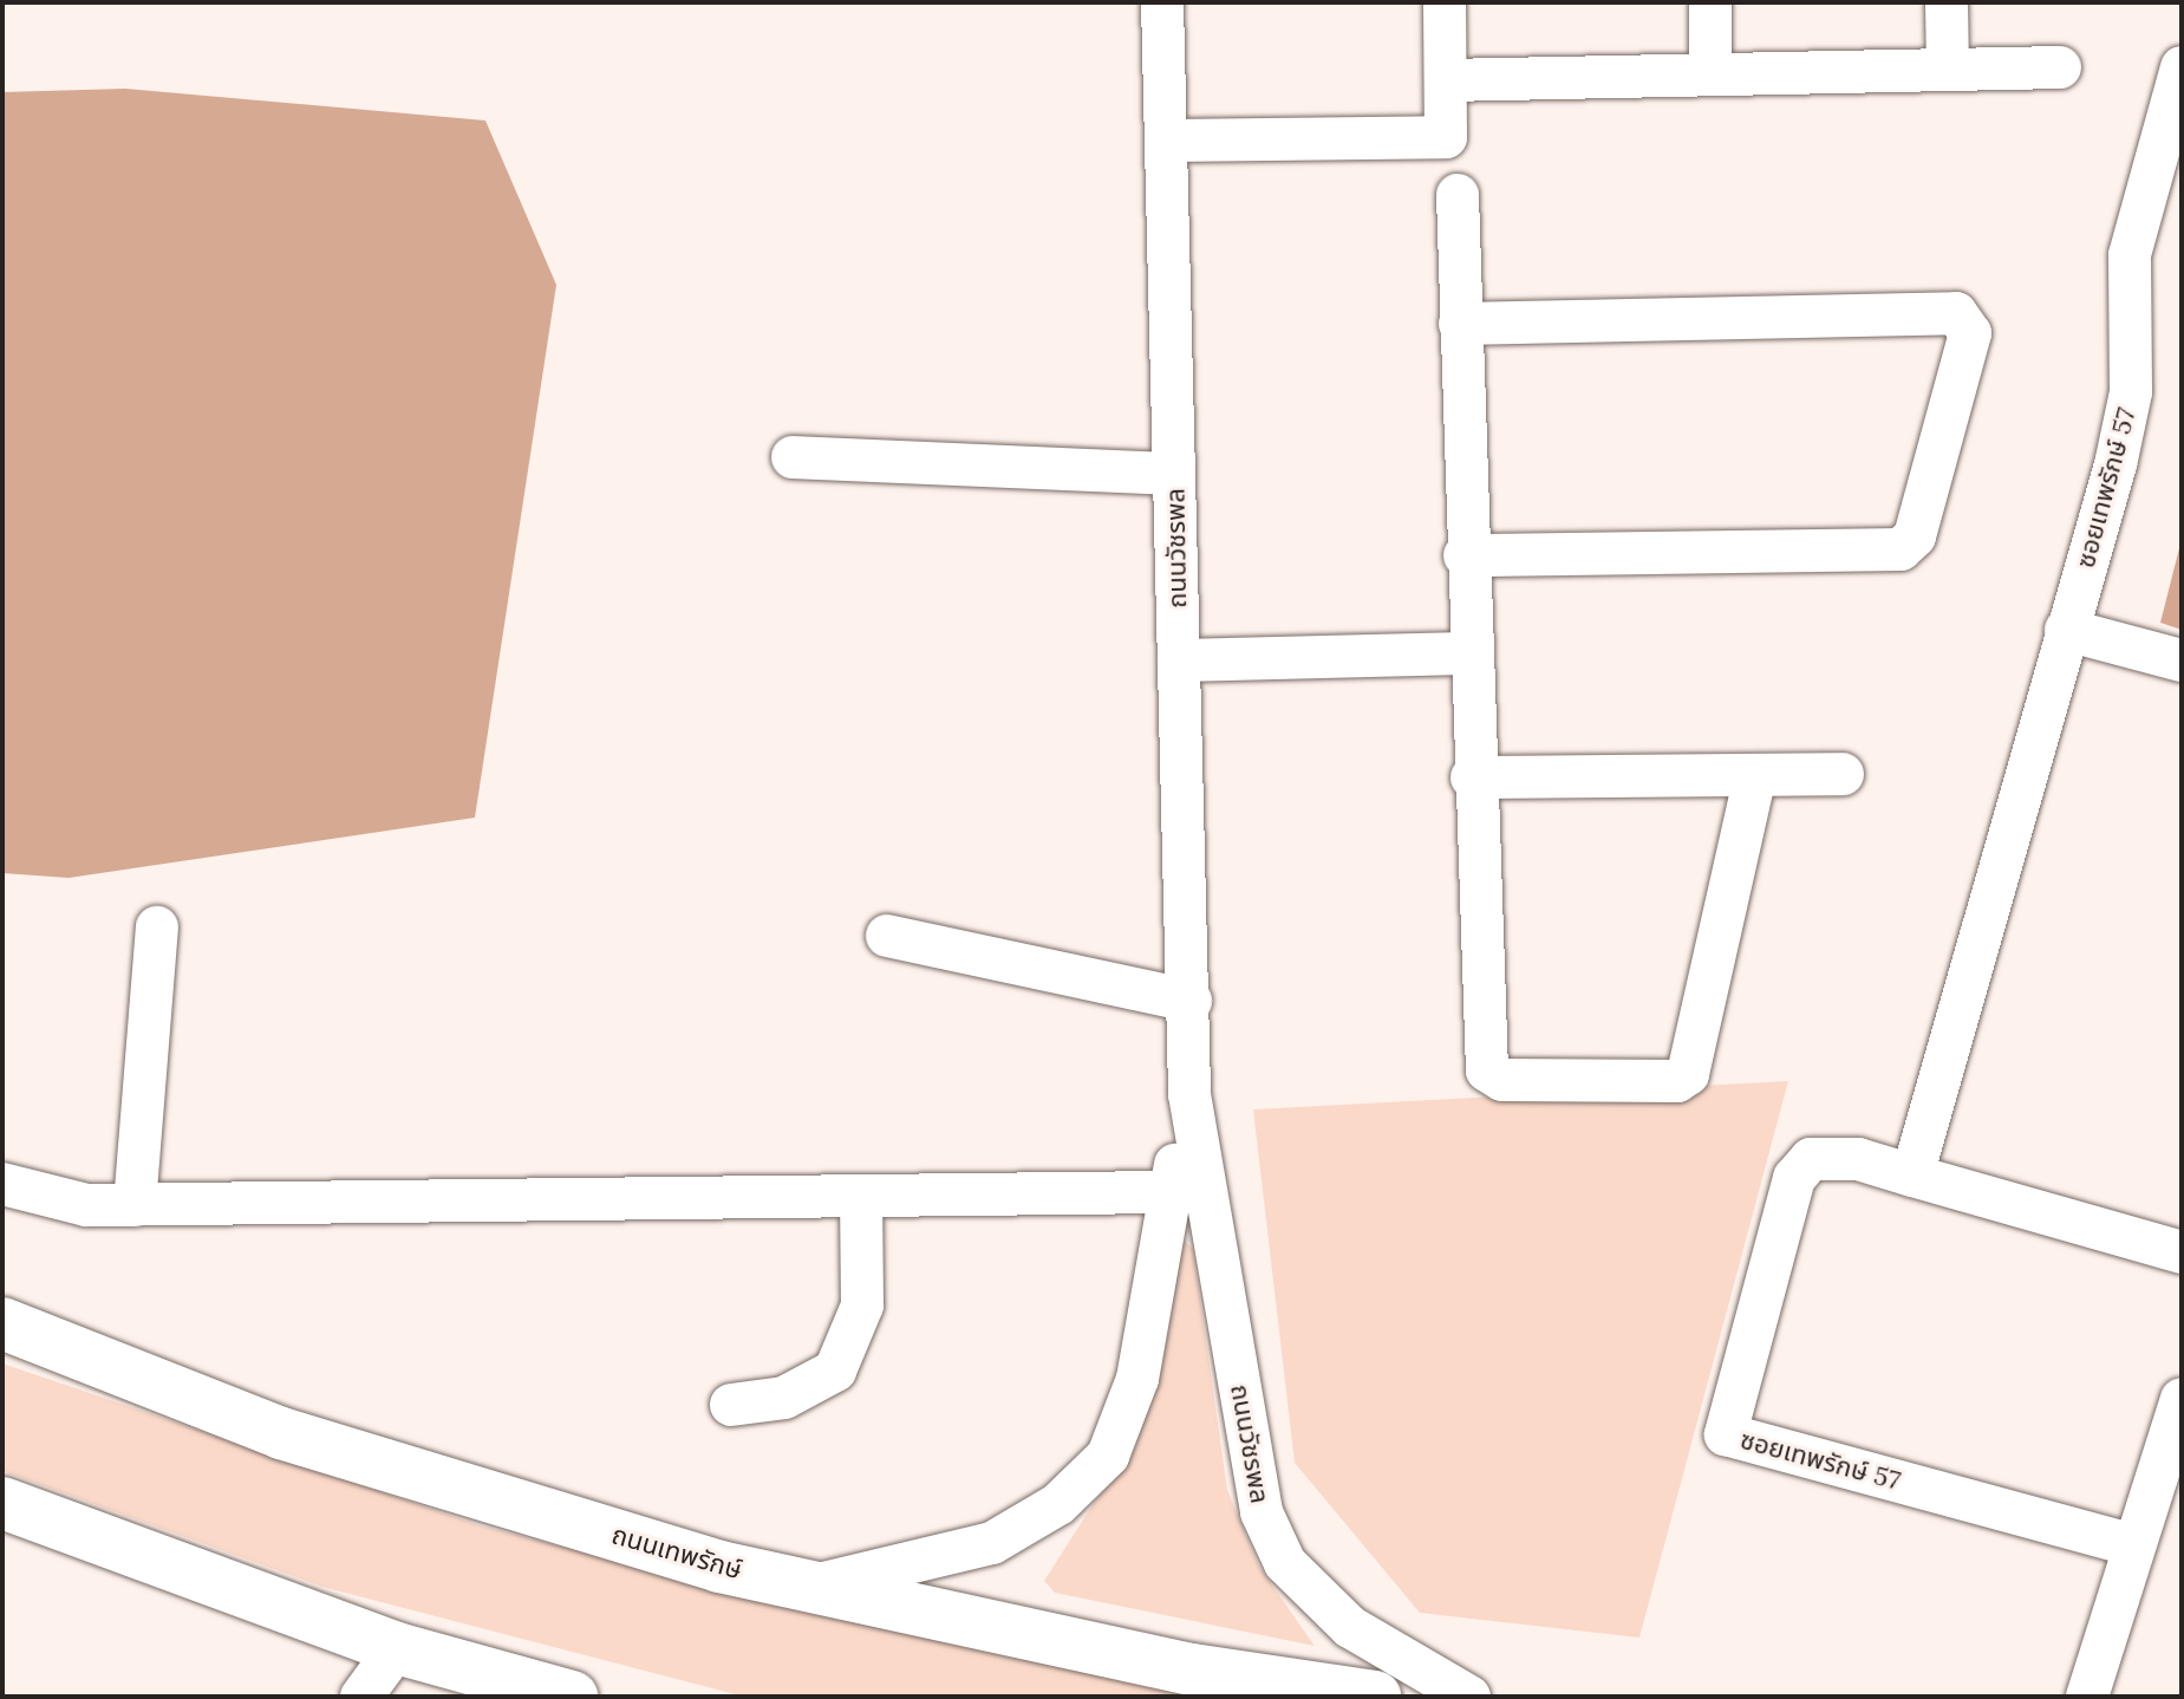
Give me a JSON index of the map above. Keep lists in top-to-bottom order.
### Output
{
  "streets": {
    "main road": ["ถนนเทพรักษ์"],
    "street": ["ซอยเทพรักษ์ 57", "ถนนวัชรพล"]
  },
  "crossings": [
    ["ถนนวัชรพล", "ถนนเทพรักษ์"]
  ]
}
